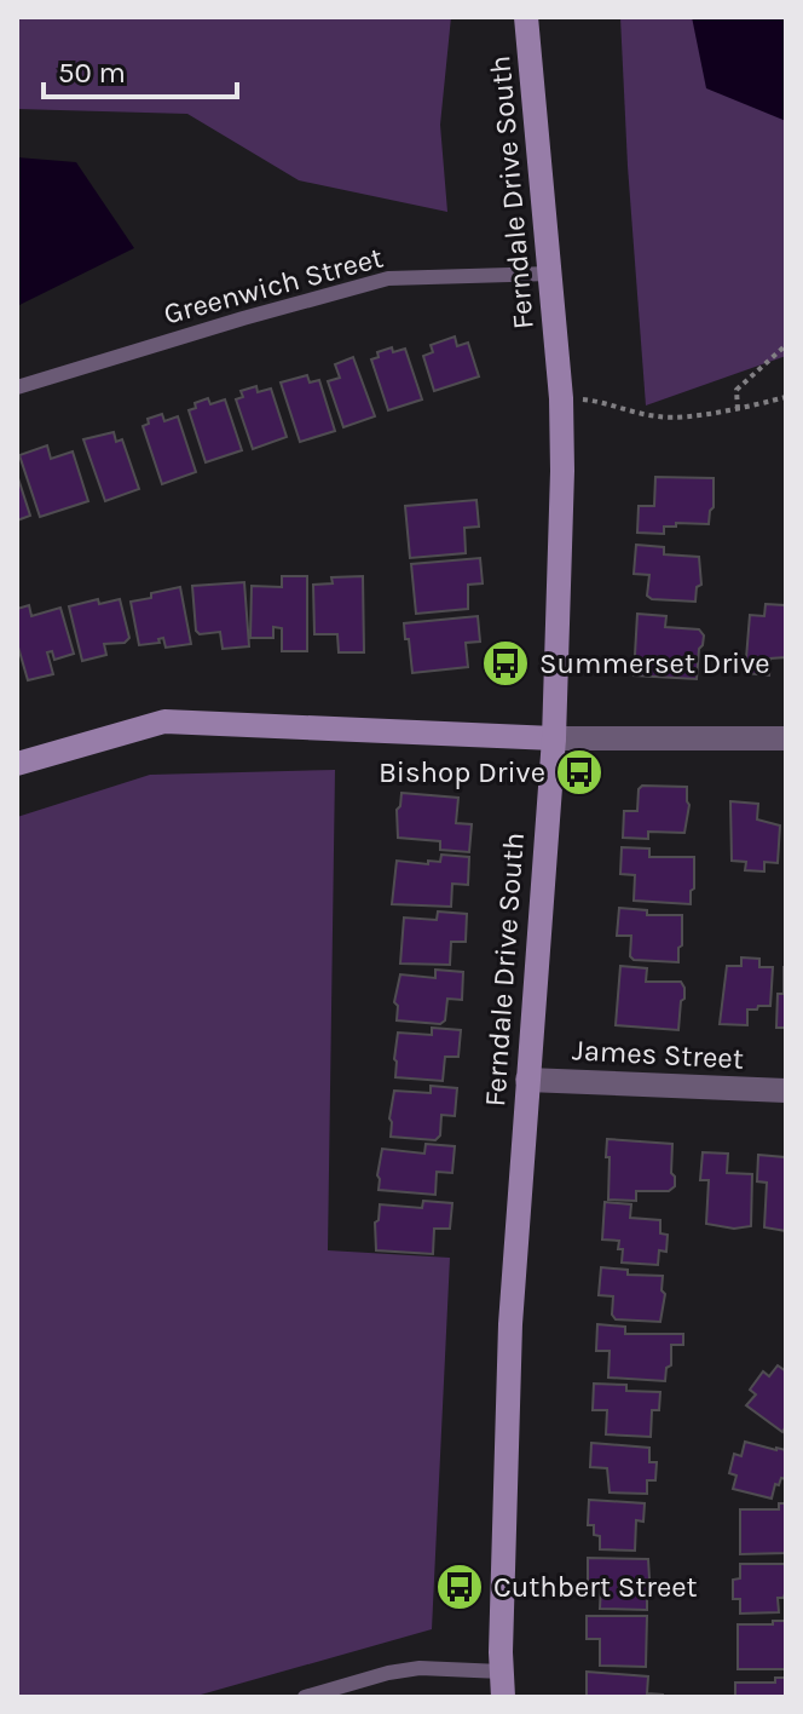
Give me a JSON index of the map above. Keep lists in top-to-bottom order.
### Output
{
  "streets": {
    "main road": ["Ferndale Drive South"],
    "street": ["James Street"],
    "lane": ["Greenwich Street"]
  },
  "crossings": [
    ["Ferndale Drive South", "Greenwich Street"],
    ["Ferndale Drive South", "James Street"]
  ],
  "places": {
    "bus stop": ["Summerset Drive", "Bishop Drive", "Cuthbert Street"]
  },
  "scale_bar": "50 m"
}
